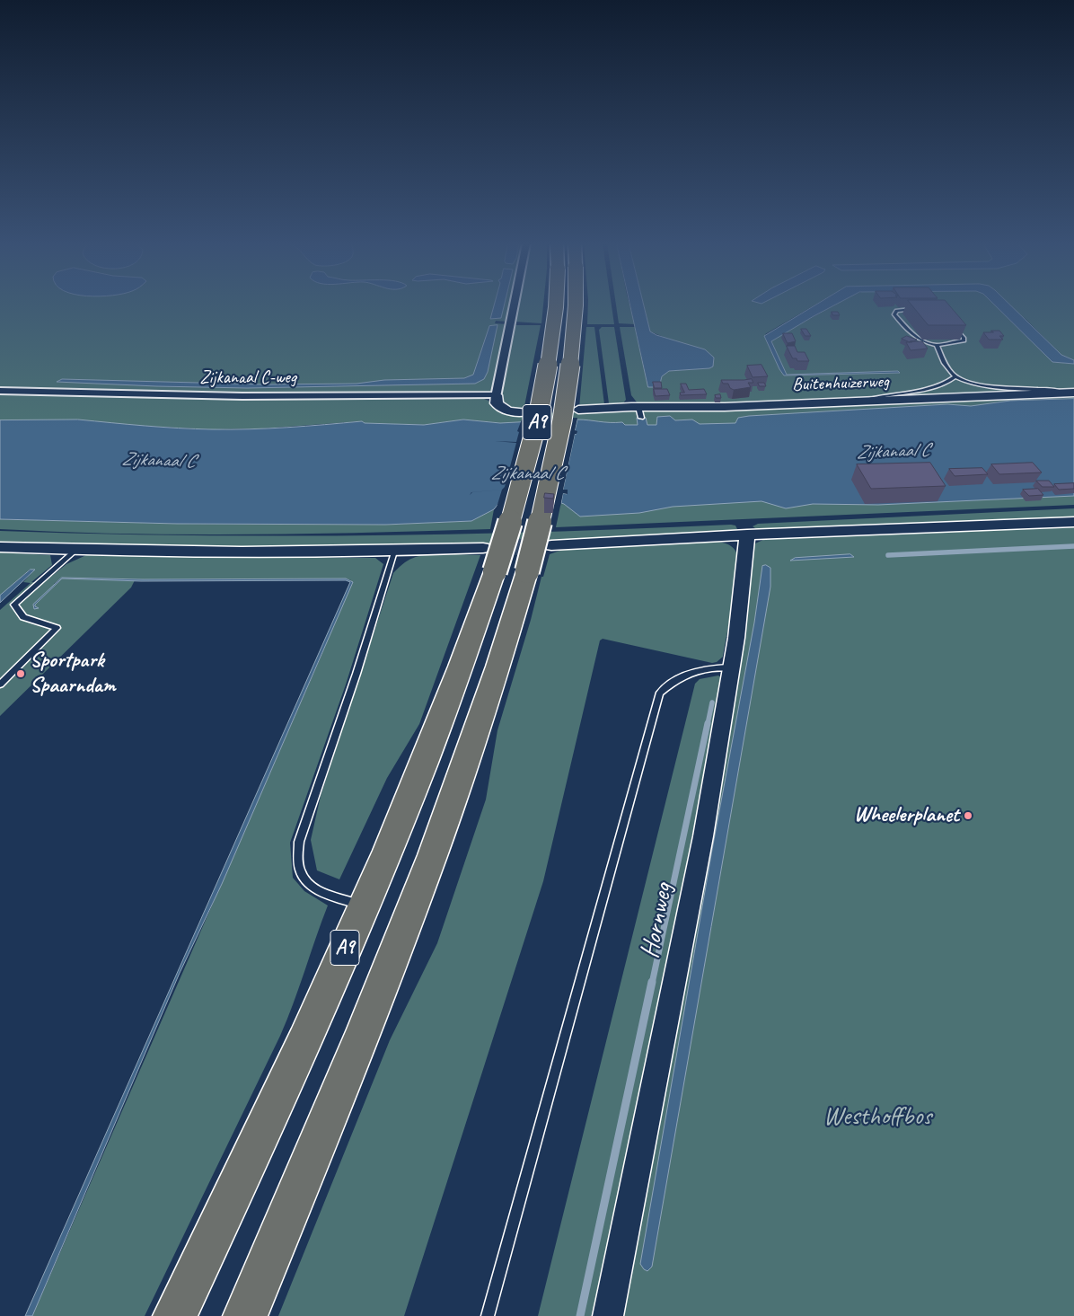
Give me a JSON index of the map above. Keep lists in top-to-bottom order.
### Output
{
  "streets": {
    "highway": ["A9"],
    "street": ["Zijkanaal C-weg", "Buitenhuizerweg", "Hornweg"]
  },
  "water": ["Zijkanaal C"],
  "parks": ["Westhoffbos"],
  "places": ["Sportpark Spaarndam", "Wheelerplanet"]
}
